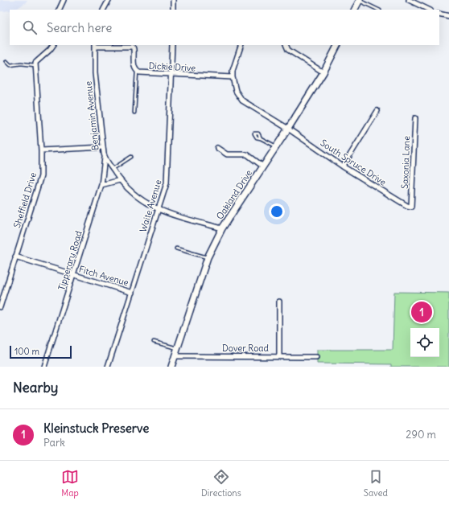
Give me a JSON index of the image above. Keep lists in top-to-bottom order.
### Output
{
  "streets": {
    "main road": ["Oakland Drive"],
    "street": [
      "Dickie Drive",
      "Benjamin Avenue",
      "South Spruce Drive",
      "Saxonia Lane",
      "Sheffield Drive",
      "Waite Avenue",
      "Tipperary Road",
      "Fitch Avenue",
      "Dover Road"
    ]
  },
  "crossings": [
    ["Dickie Drive", "Benjamin Avenue"],
    ["Dickie Drive", "South Spruce Drive"],
    ["Dickie Drive", "Waite Avenue"],
    ["Benjamin Avenue", "Oakland Drive"],
    ["Benjamin Avenue", "Waite Avenue"],
    ["Benjamin Avenue", "Tipperary Road"],
    ["South Spruce Drive", "Saxonia Lane"],
    ["South Spruce Drive", "Oakland Drive"],
    ["Oakland Drive", "Dover Road"],
    ["Sheffield Drive", "Fitch Avenue"],
    ["Waite Avenue", "Fitch Avenue"],
    ["Tipperary Road", "Fitch Avenue"]
  ],
  "scale_bar": "100 m",
  "page": {
    "search": "Search here",
    "pins": "1",
    "scale": "100 m",
    "heading": "Nearby",
    "list": [
      {
        "mark": "1",
        "name": "Kleinstuck Preserve",
        "note": "Park",
        "value": "290 m"
      }
    ],
    "nav": ["Map", "Directions", "Saved"]
  }
}
